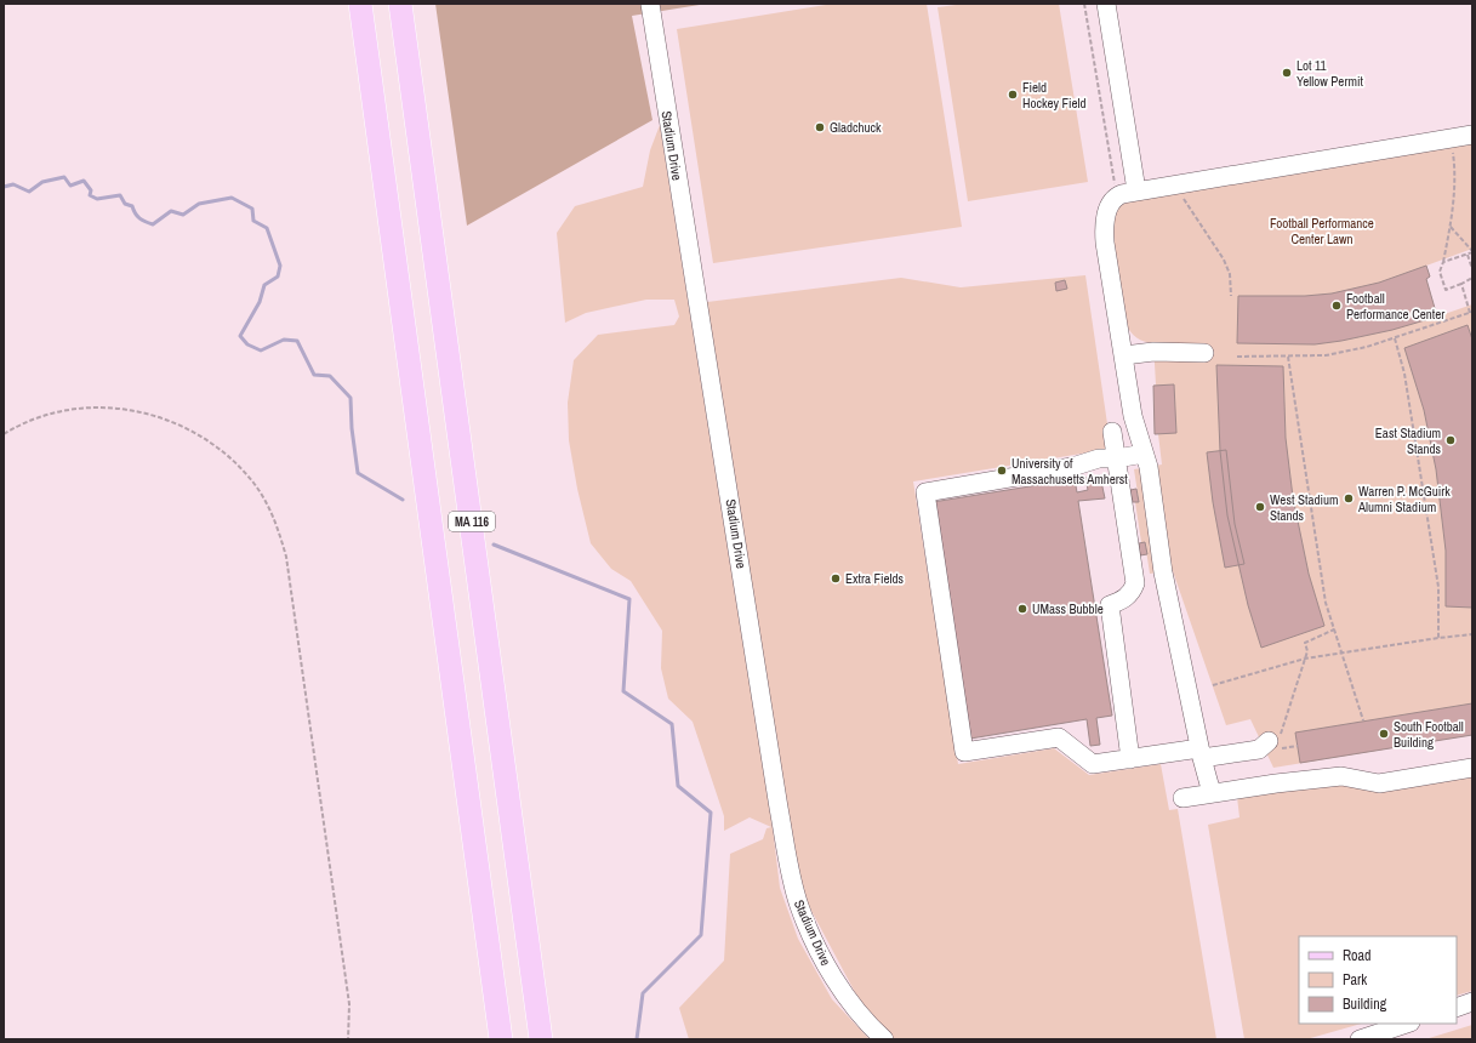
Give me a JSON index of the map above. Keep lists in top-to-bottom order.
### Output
{
  "streets": {
    "main road": ["MA 116"],
    "street": ["Stadium Drive"]
  },
  "parks": ["Football Performance Center Lawn"],
  "places": [
    "Lot 11 Yellow Permit",
    "Field Hockey Field",
    "Gladchuck",
    "Football Performance Center",
    "East Stadium Stands",
    "University of Massachusetts Amherst",
    "Warren P. McGuirk Alumni Stadium",
    "West Stadium Stands",
    "Extra Fields",
    "UMass Bubble",
    "South Football Building"
  ],
  "legend": ["Road", "Park", "Building"]
}
